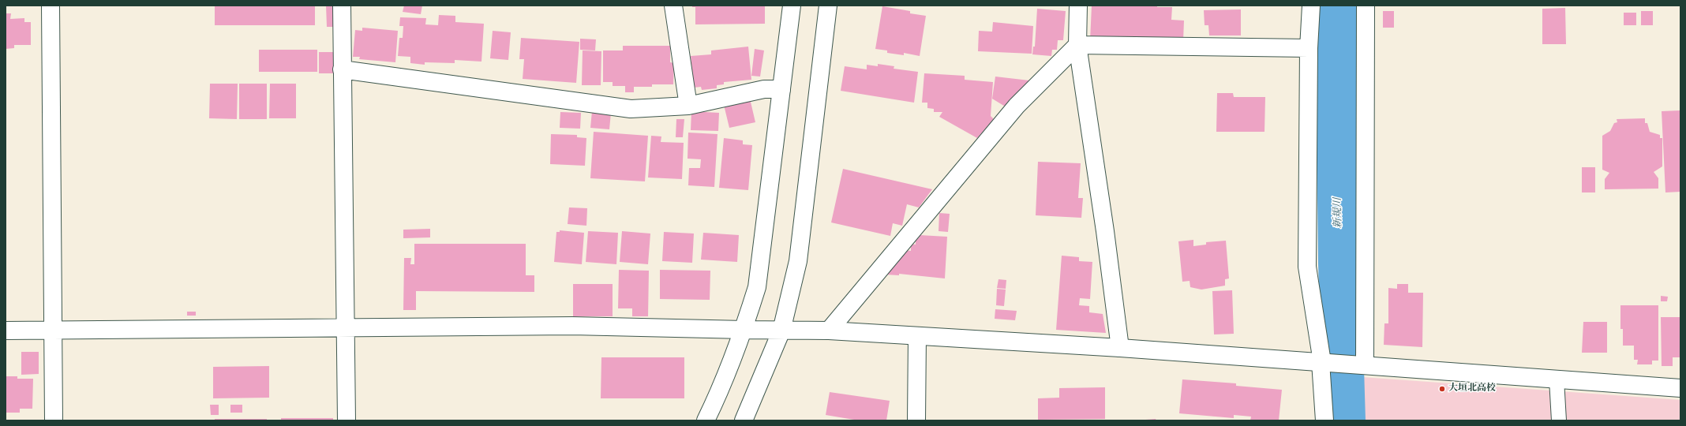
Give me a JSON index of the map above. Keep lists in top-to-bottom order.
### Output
{
  "water": ["新規川"],
  "places": ["大垣北高校"]
}
